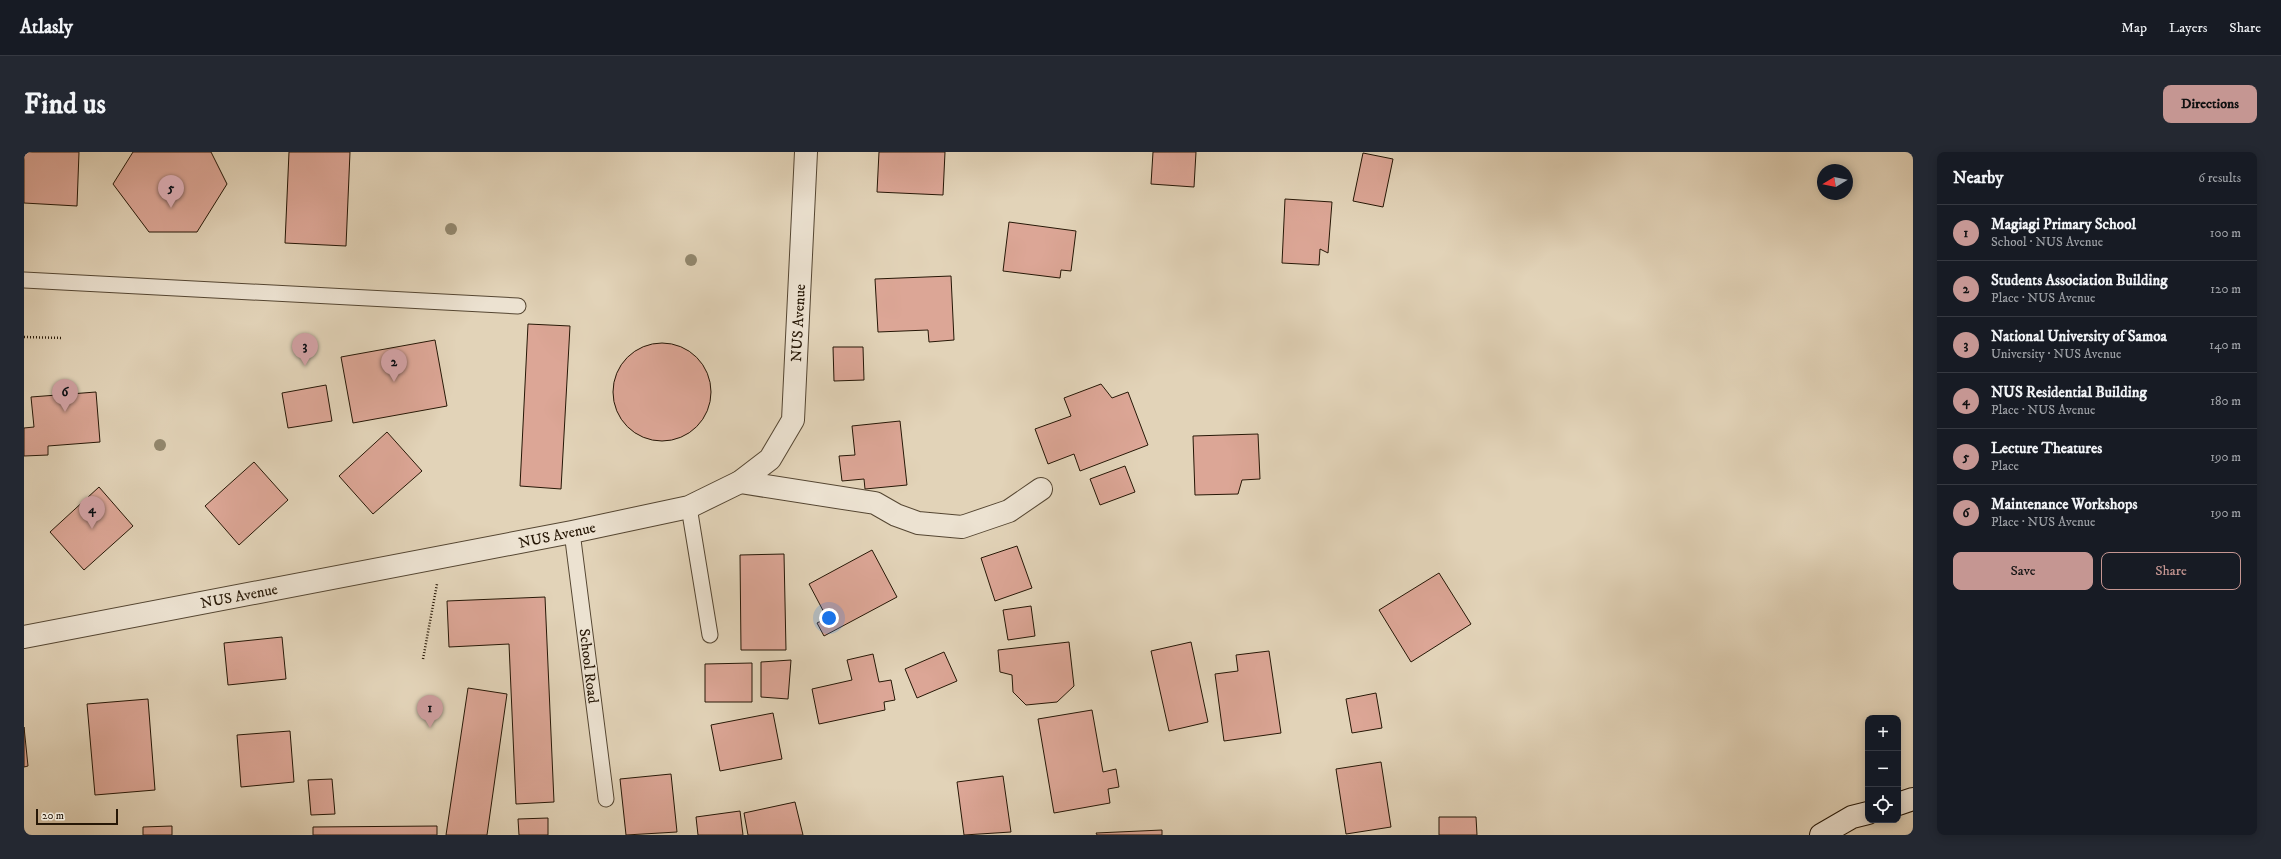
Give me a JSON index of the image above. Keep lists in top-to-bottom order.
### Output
{
  "streets": {
    "street": ["NUS Avenue"],
    "lane": ["School Road"]
  },
  "crossings": [
    ["NUS Avenue", "School Road"]
  ],
  "scale_bar": "20 m",
  "north": "left",
  "page": {
    "header": "Atlasly",
    "nav": ["Map", "Layers", "Share"],
    "buttons": [
      "Directions",
      ["Save", "Share"]
    ],
    "title": "Find us",
    "heading": ["Nearby", "6 results"],
    "pins": [
      "5",
      "3",
      "2",
      "6",
      "4",
      "1"
    ],
    "list": [
      {
        "mark": "1",
        "name": "Magiagi Primary School",
        "note": "School · NUS Avenue",
        "value": "100 m"
      },
      {
        "mark": "2",
        "name": "Students Association Building",
        "note": "Place · NUS Avenue",
        "value": "120 m"
      },
      {
        "mark": "3",
        "name": "National University of Samoa",
        "note": "University · NUS Avenue",
        "value": "140 m"
      },
      {
        "mark": "4",
        "name": "NUS Residential Building",
        "note": "Place · NUS Avenue",
        "value": "180 m"
      },
      {
        "mark": "5",
        "name": "Lecture Theatures",
        "note": "Place",
        "value": "190 m"
      },
      {
        "mark": "6",
        "name": "Maintenance Workshops",
        "note": "Place · NUS Avenue",
        "value": "190 m"
      }
    ],
    "map_buttons": ["+", "−"],
    "scale": "20 m"
  }
}
